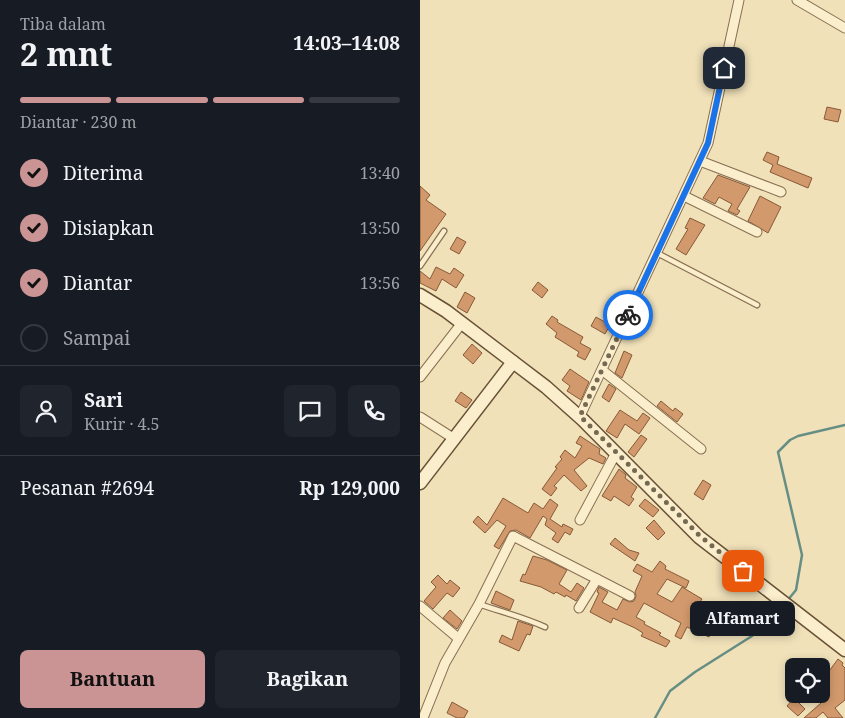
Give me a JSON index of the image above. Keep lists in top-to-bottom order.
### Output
{
  "places": ["Alfamart"],
  "page": {
    "heading": ["2 mnt", "Tiba dalam", "14:03–14:08"],
    "panel": [
      "Sari",
      "Kurir · 4.5",
      "Pesanan #2694",
      "Rp 129,000"
    ],
    "bar": "Diantar · 230 m",
    "list": [
      ["Diterima", "13:40"],
      ["Disiapkan", "13:50"],
      ["Diantar", "13:56"],
      "Sampai"
    ],
    "bubble": "Alfamart",
    "buttons": ["Bantuan", "Bagikan"]
  }
}
